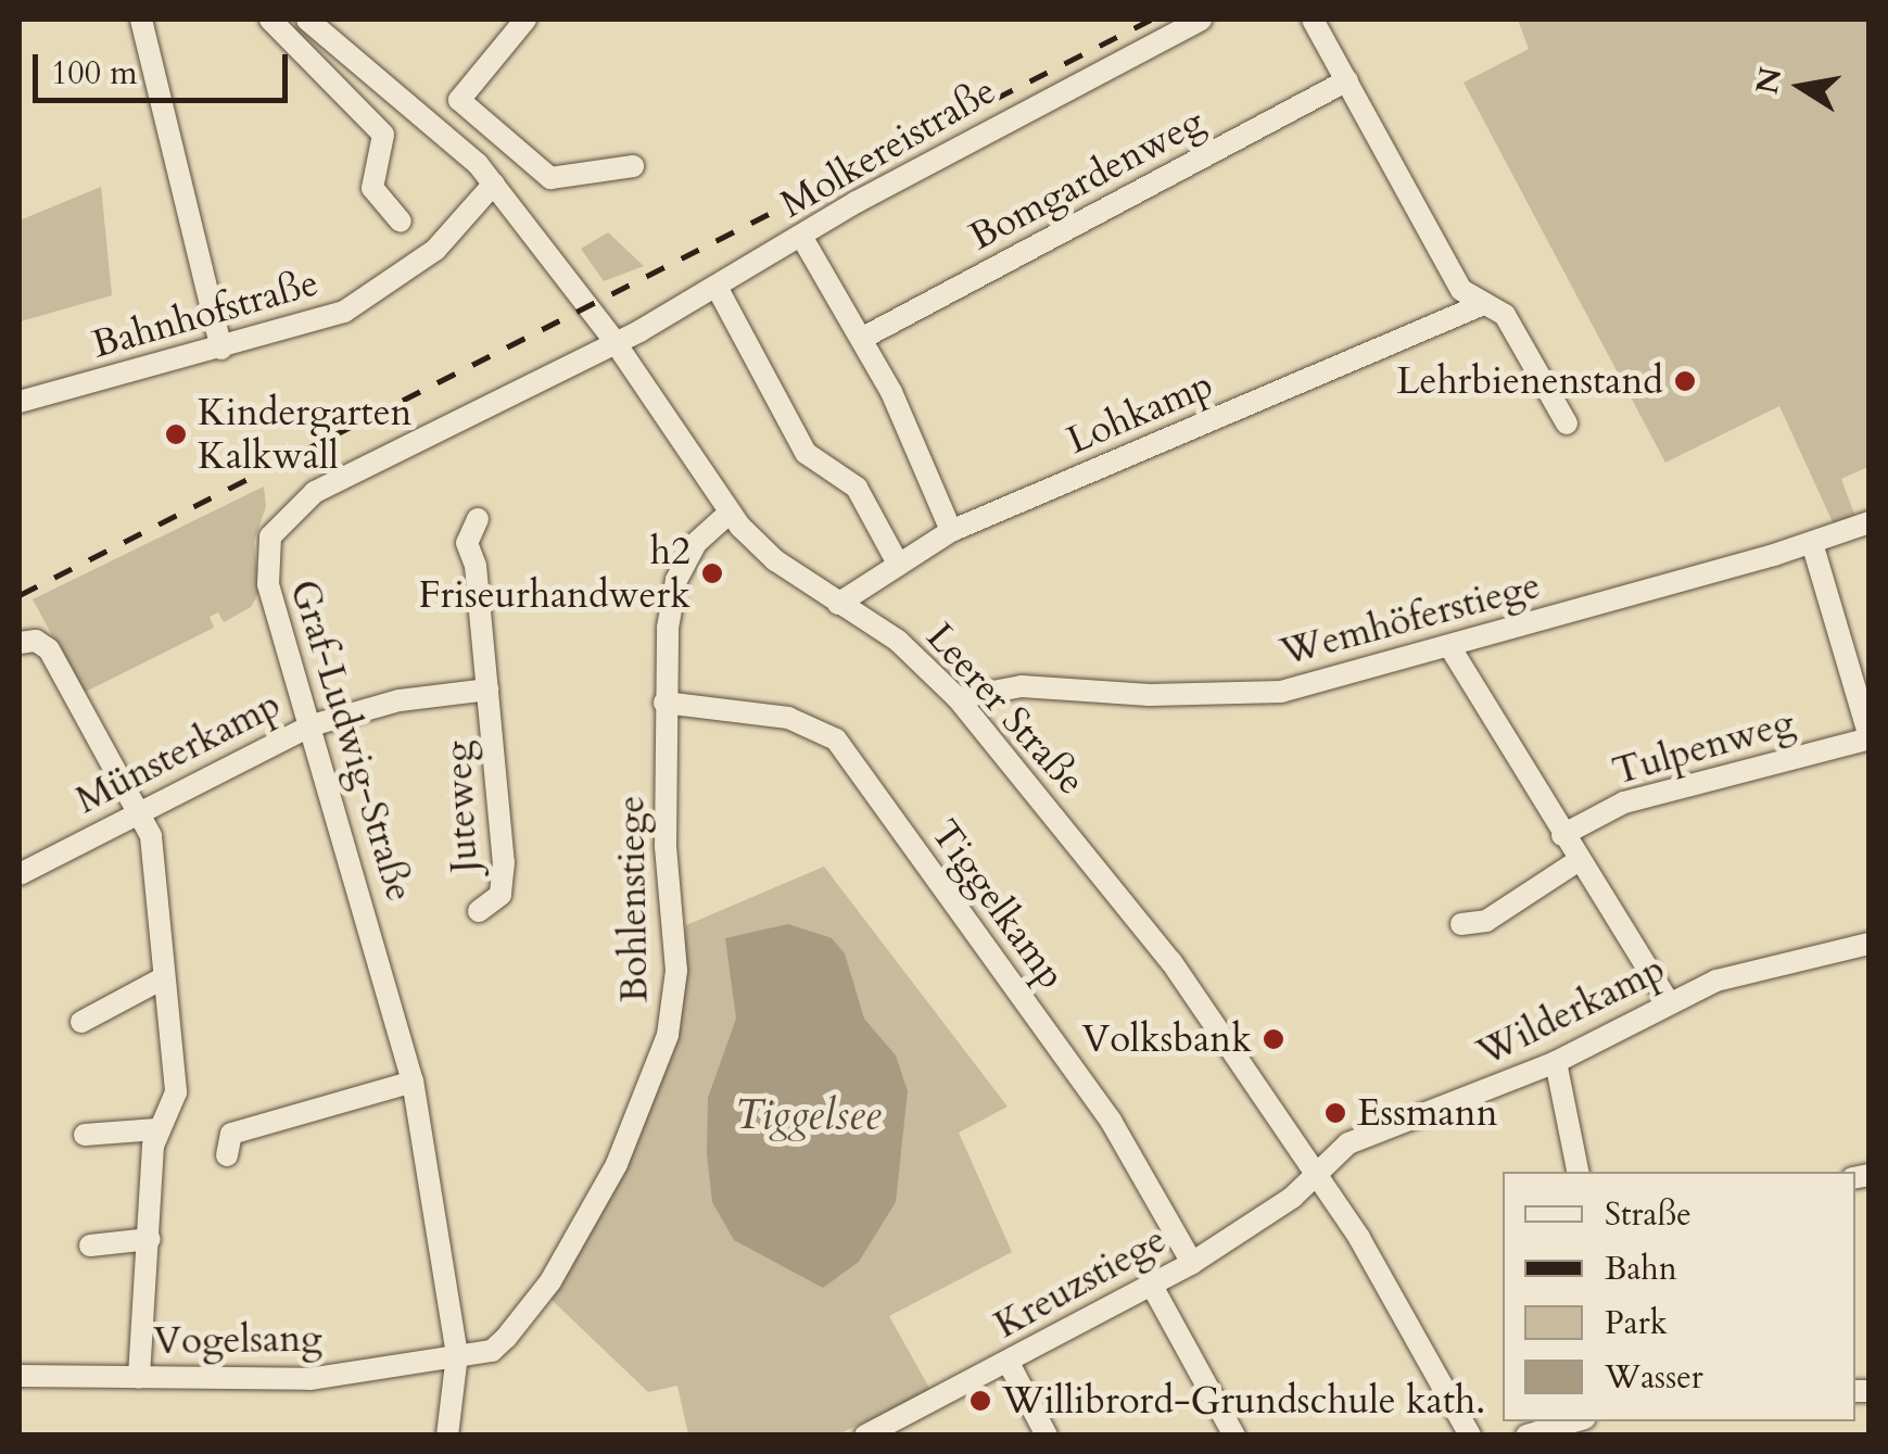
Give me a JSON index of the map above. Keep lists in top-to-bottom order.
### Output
{
  "streets": {
    "street": [
      "Molkereistraße",
      "Bomgardenweg",
      "Bahnhofstraße",
      "Lohkamp",
      "Wemhöferstiege",
      "Leerer Straße",
      "Graf-Ludwig-Straße",
      "Tulpenweg",
      "Münsterkamp",
      "Juteweg",
      "Bohlenstiege",
      "Tiggelkamp",
      "Wilderkamp",
      "Kreuzstiege",
      "Vogelsang"
    ]
  },
  "crossings": [
    ["Molkereistraße", "Leerer Straße"],
    ["Molkereistraße", "Graf-Ludwig-Straße"],
    ["Bahnhofstraße", "Leerer Straße"],
    ["Lohkamp", "Leerer Straße"],
    ["Wemhöferstiege", "Leerer Straße"],
    ["Leerer Straße", "Graf-Ludwig-Straße"],
    ["Leerer Straße", "Bohlenstiege"],
    ["Leerer Straße", "Wilderkamp"],
    ["Leerer Straße", "Kreuzstiege"],
    ["Graf-Ludwig-Straße", "Münsterkamp"],
    ["Graf-Ludwig-Straße", "Juteweg"],
    ["Graf-Ludwig-Straße", "Bohlenstiege"],
    ["Graf-Ludwig-Straße", "Vogelsang"],
    ["Münsterkamp", "Juteweg"],
    ["Bohlenstiege", "Tiggelkamp"],
    ["Bohlenstiege", "Vogelsang"],
    ["Tiggelkamp", "Kreuzstiege"],
    ["Wilderkamp", "Kreuzstiege"]
  ],
  "water": ["Tiggelsee"],
  "places": [
    "Lehrbienenstand",
    "Kindergarten Kalkwall",
    "h2 Friseurhandwerk",
    "Volksbank",
    "Essmann",
    "Willibrord-Grundschule kath."
  ],
  "legend": [
    "Straße",
    "Bahn",
    "Park",
    "Wasser"
  ],
  "scale_bar": "100 m",
  "north": "left"
}
